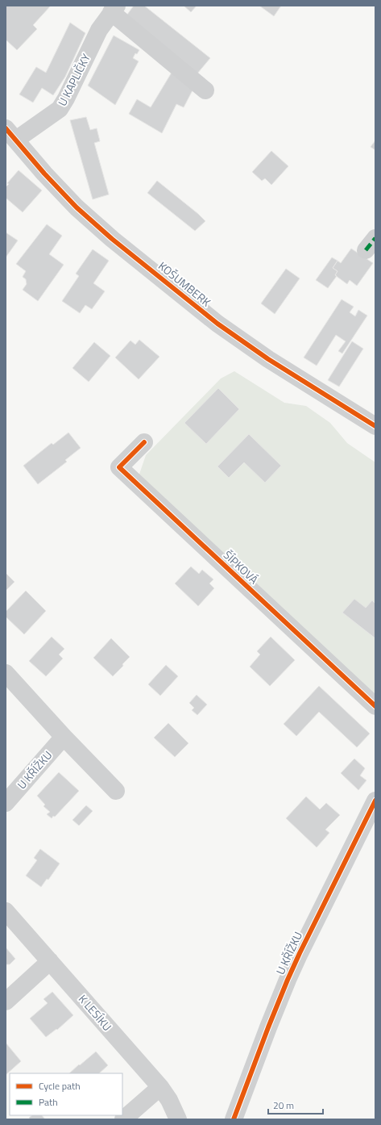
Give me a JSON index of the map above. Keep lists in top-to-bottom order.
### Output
{
  "streets": {
    "street": [
      "U KAPLIČKY",
      "KOŠUMBERK",
      "ŠÍPKOVÁ",
      "U KŘÍŽKU",
      "K LESÍKU"
    ]
  },
  "crossings": [
    ["U KAPLIČKY", "KOŠUMBERK"]
  ],
  "legend": ["Cycle path", "Path"],
  "scale_bar": "20 m"
}
